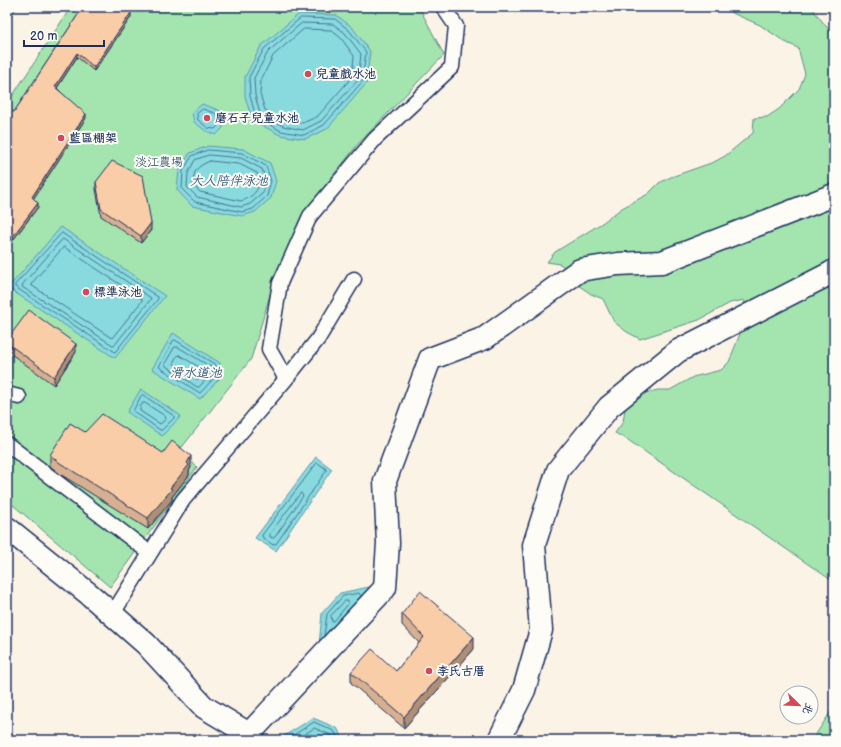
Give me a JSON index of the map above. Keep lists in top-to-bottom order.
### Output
{
  "water": ["大人陪伴泳池", "滑水道池"],
  "parks": ["淡江農場"],
  "places": [
    "兒童戲水池",
    "磨石子兒童水池",
    "藍區棚架",
    "標準泳池",
    "李氏古厝"
  ],
  "scale_bar": "20 m",
  "north": "bottom right"
}
